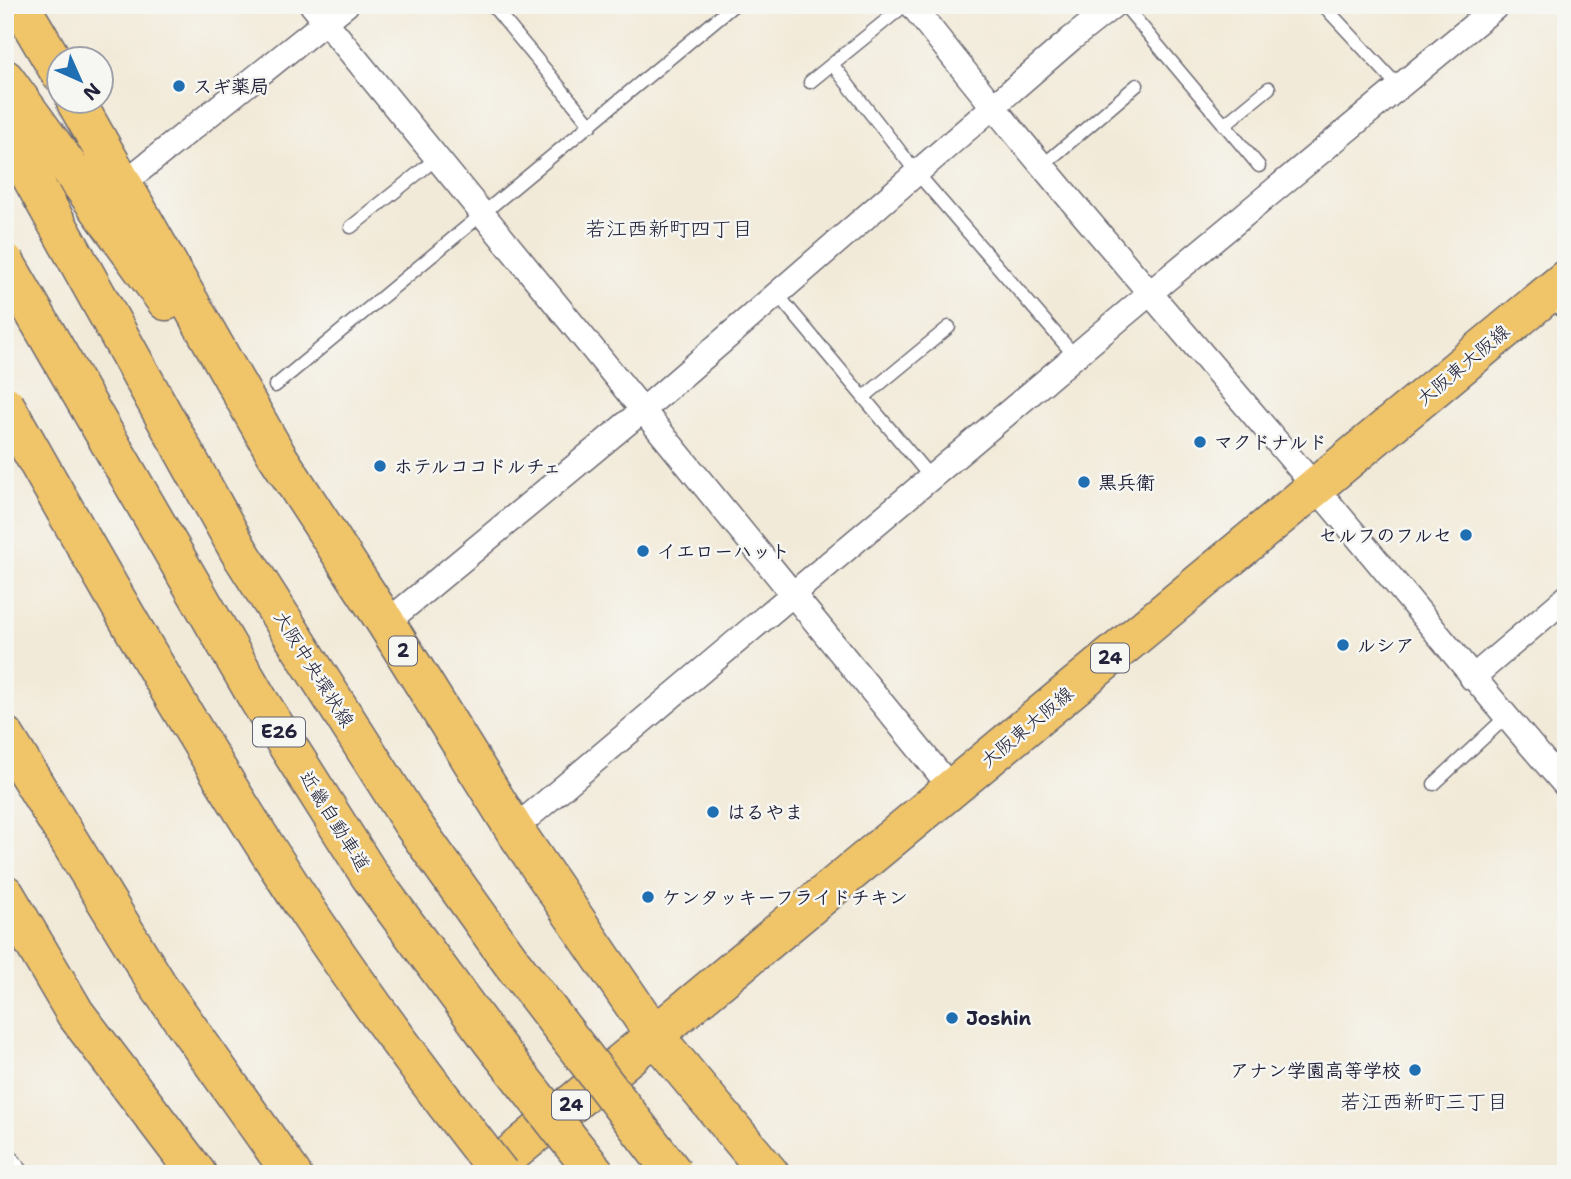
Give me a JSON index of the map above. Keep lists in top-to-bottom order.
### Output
{
  "streets": {
    "main road": [
      "大阪東大阪線",
      "2",
      "24",
      "大阪中央環状線",
      "E26",
      "近畿自動車道"
    ]
  },
  "crossings": [
    ["大阪東大阪線", "2"]
  ],
  "districts": ["若江西新町四丁目", "若江西新町三丁目"],
  "places": [
    "スギ薬局",
    "マクドナルド",
    "ホテルココドルチェ",
    "黒兵衛",
    "セルフのフルセ",
    "イエローハット",
    "ルシア",
    "はるやま",
    "ケンタッキーフライドチキン",
    "Joshin",
    "アナン学園高等学校"
  ],
  "north": "bottom right"
}
